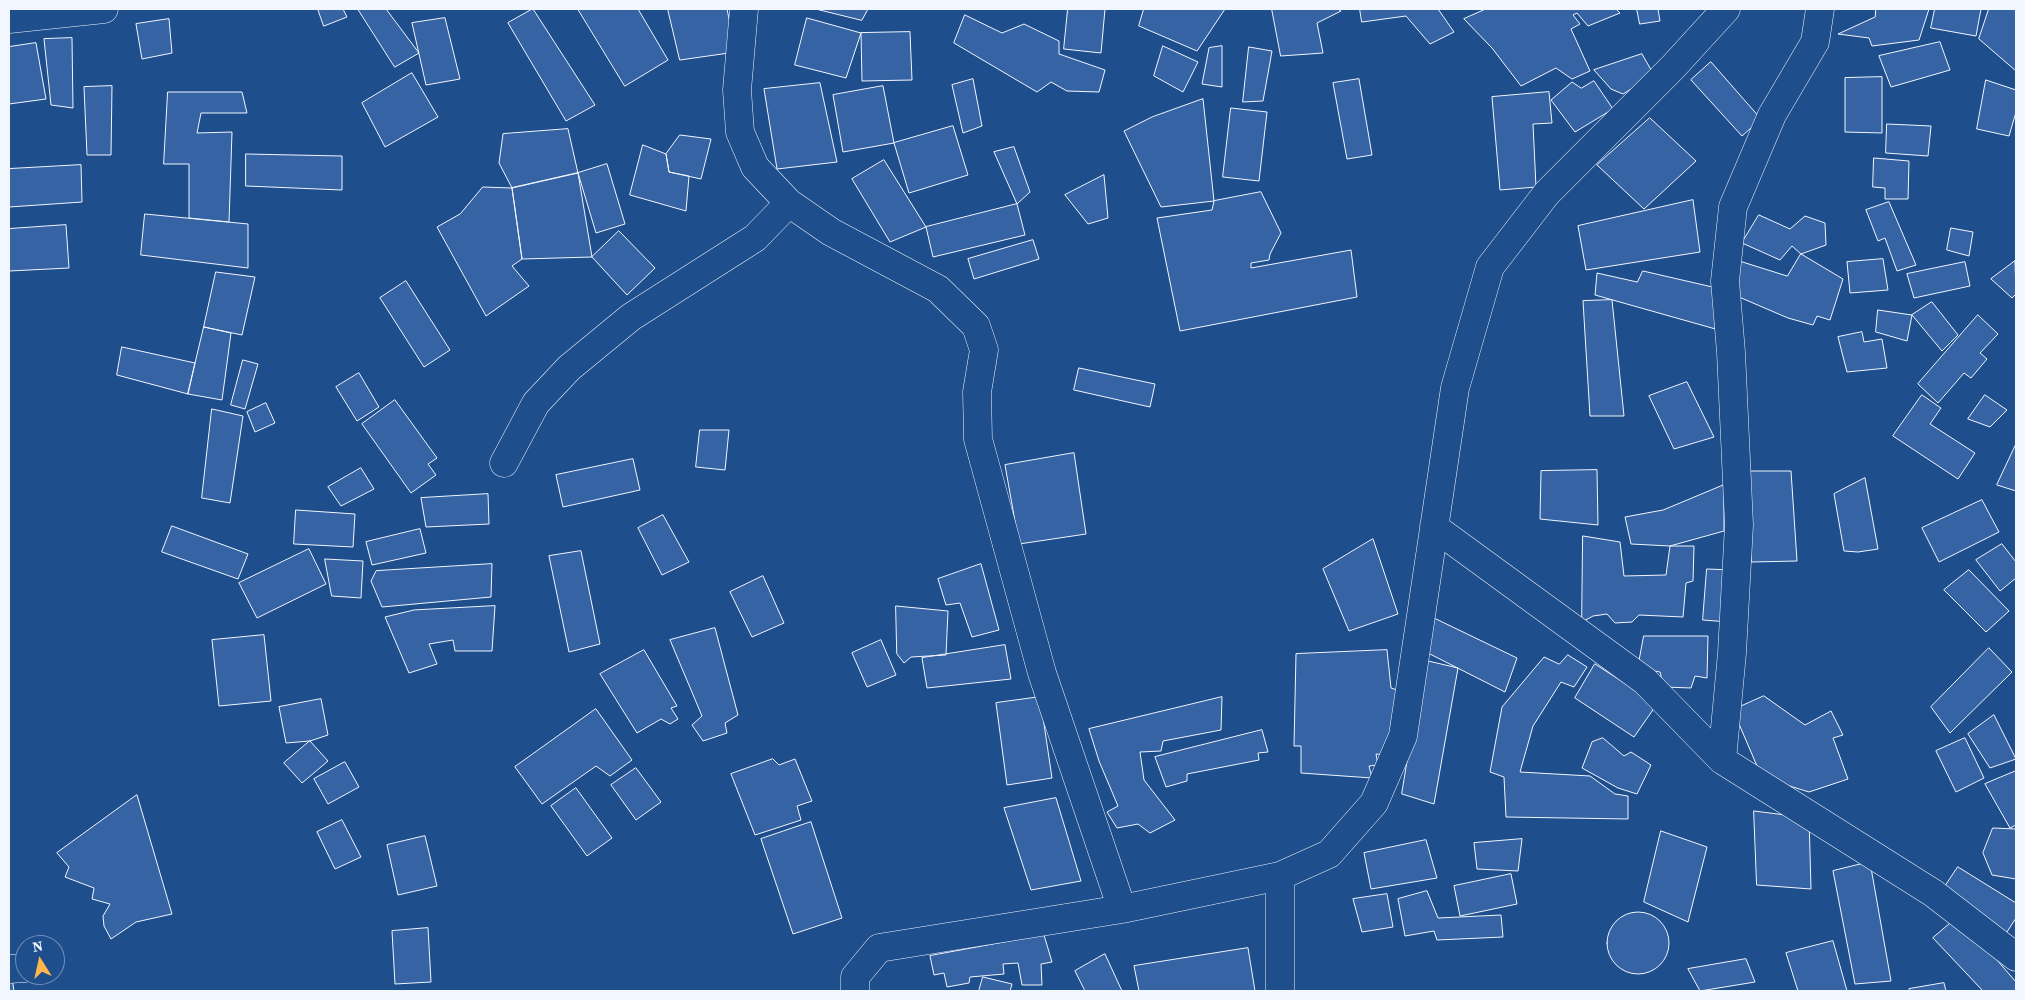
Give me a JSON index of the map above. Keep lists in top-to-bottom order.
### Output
{
  "north": "top"
}
